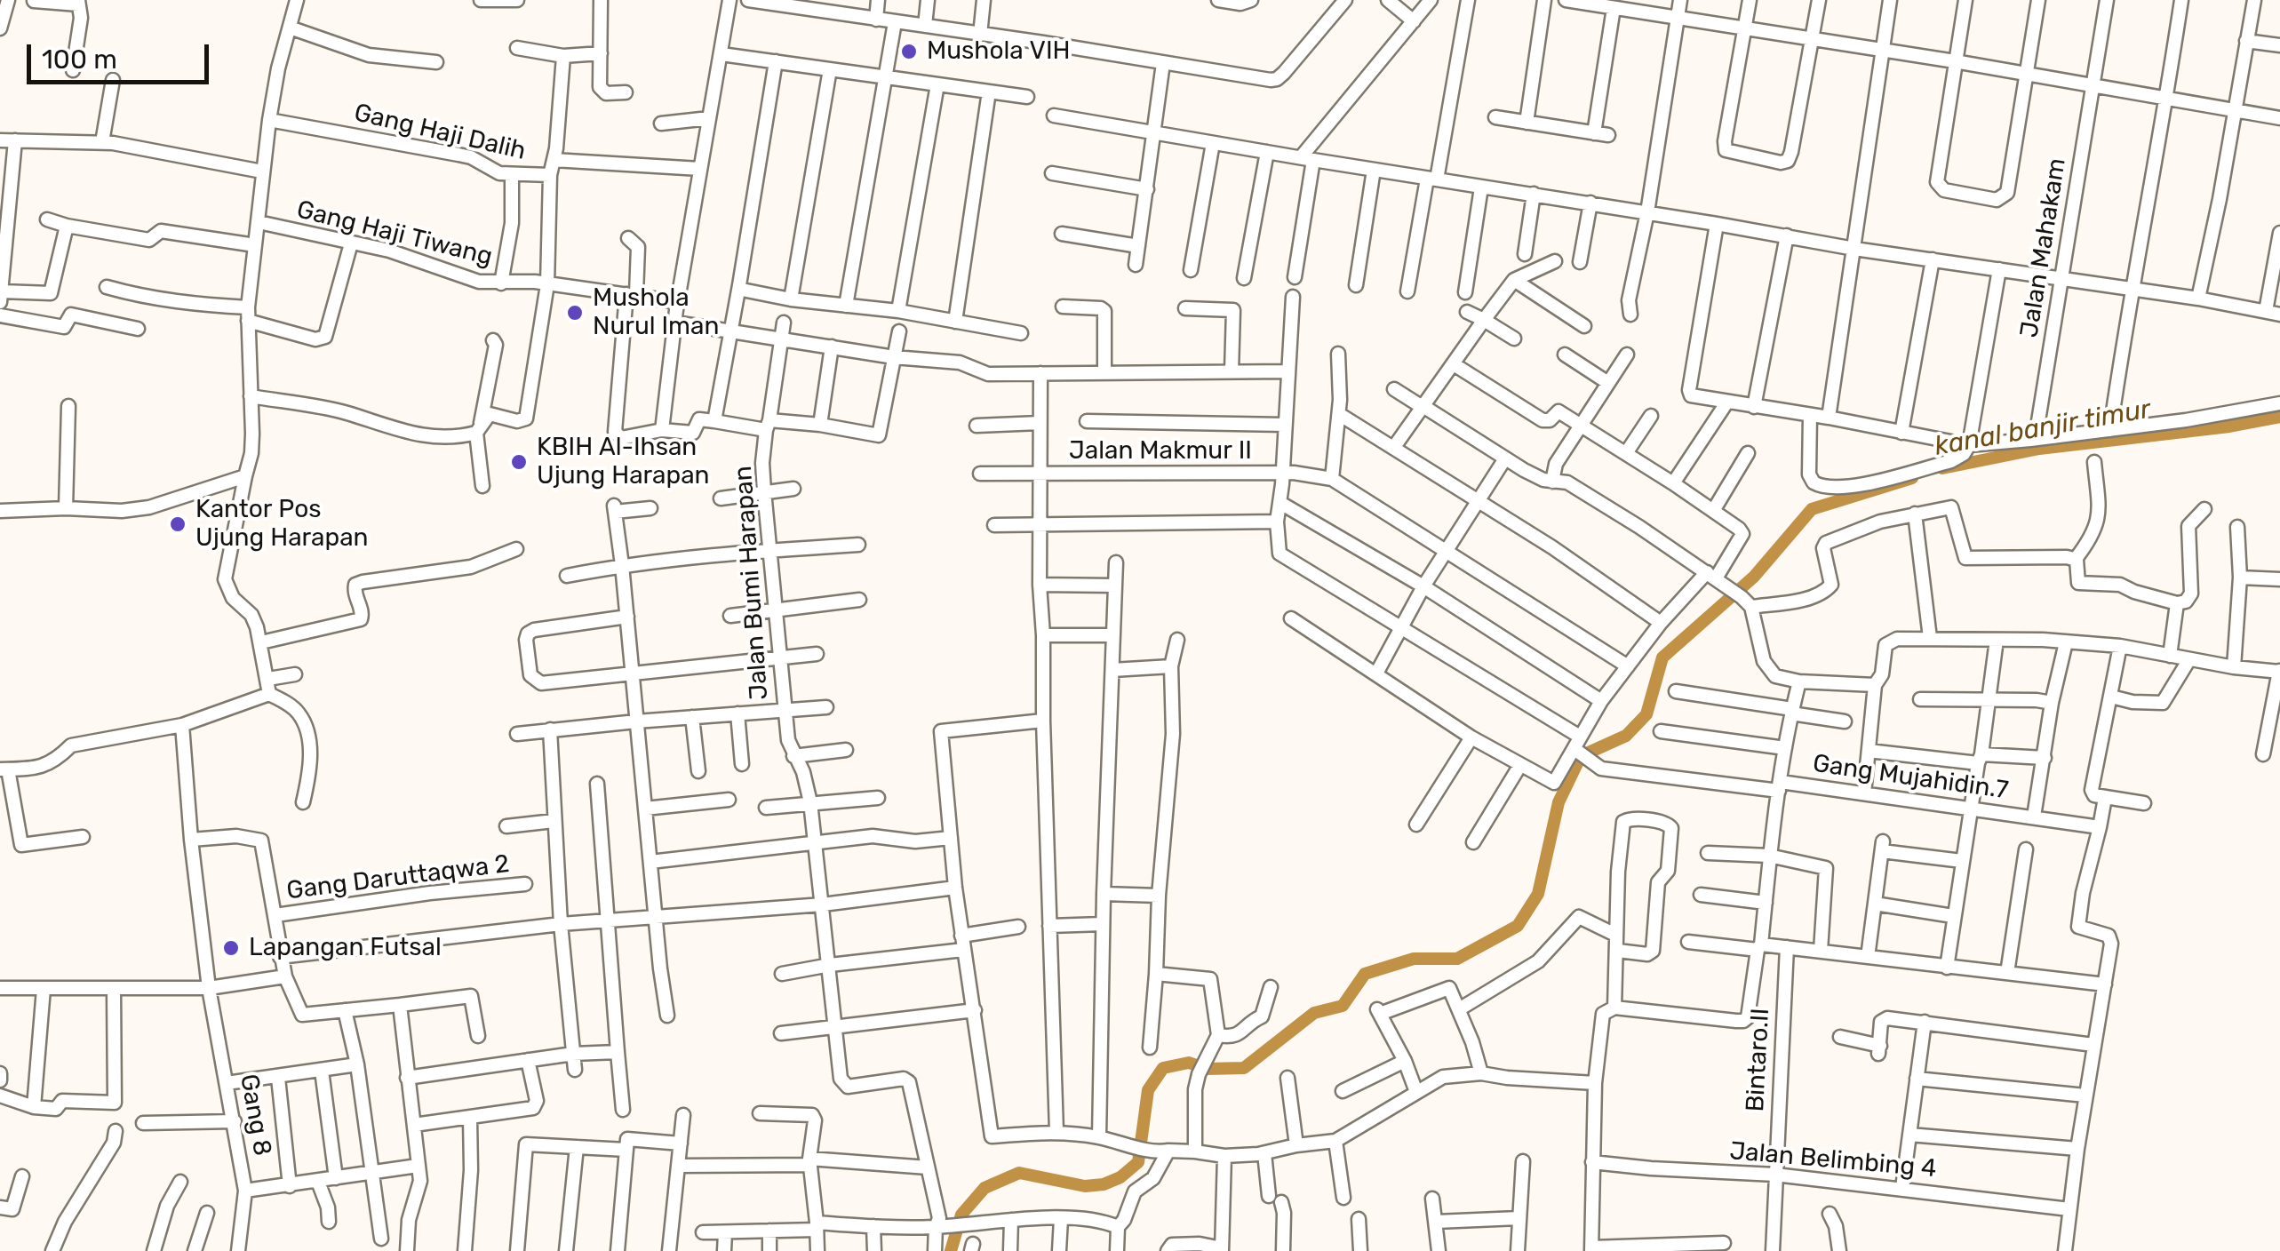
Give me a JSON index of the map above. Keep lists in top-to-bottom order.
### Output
{
  "streets": {
    "street": [
      "Gang Haji Dalih",
      "Gang Haji Tiwang",
      "Jalan Mahakam",
      "Jalan Makmur II",
      "Jalan Bumi Harapan",
      "Gang Mujahidin.7",
      "Gang Daruttaqwa 2",
      "Bintaro.II",
      "Gang 8",
      "Jalan Belimbing 4"
    ]
  },
  "crossings": [
    ["Bintaro.II", "Jalan Belimbing 4"]
  ],
  "water": ["kanal banjir timur"],
  "places": [
    "Mushola VIH",
    "Mushola Nurul Iman",
    "KBIH Al-Ihsan Ujung Harapan",
    "Kantor Pos Ujung Harapan",
    "Lapangan Futsal"
  ],
  "scale_bar": "100 m"
}
